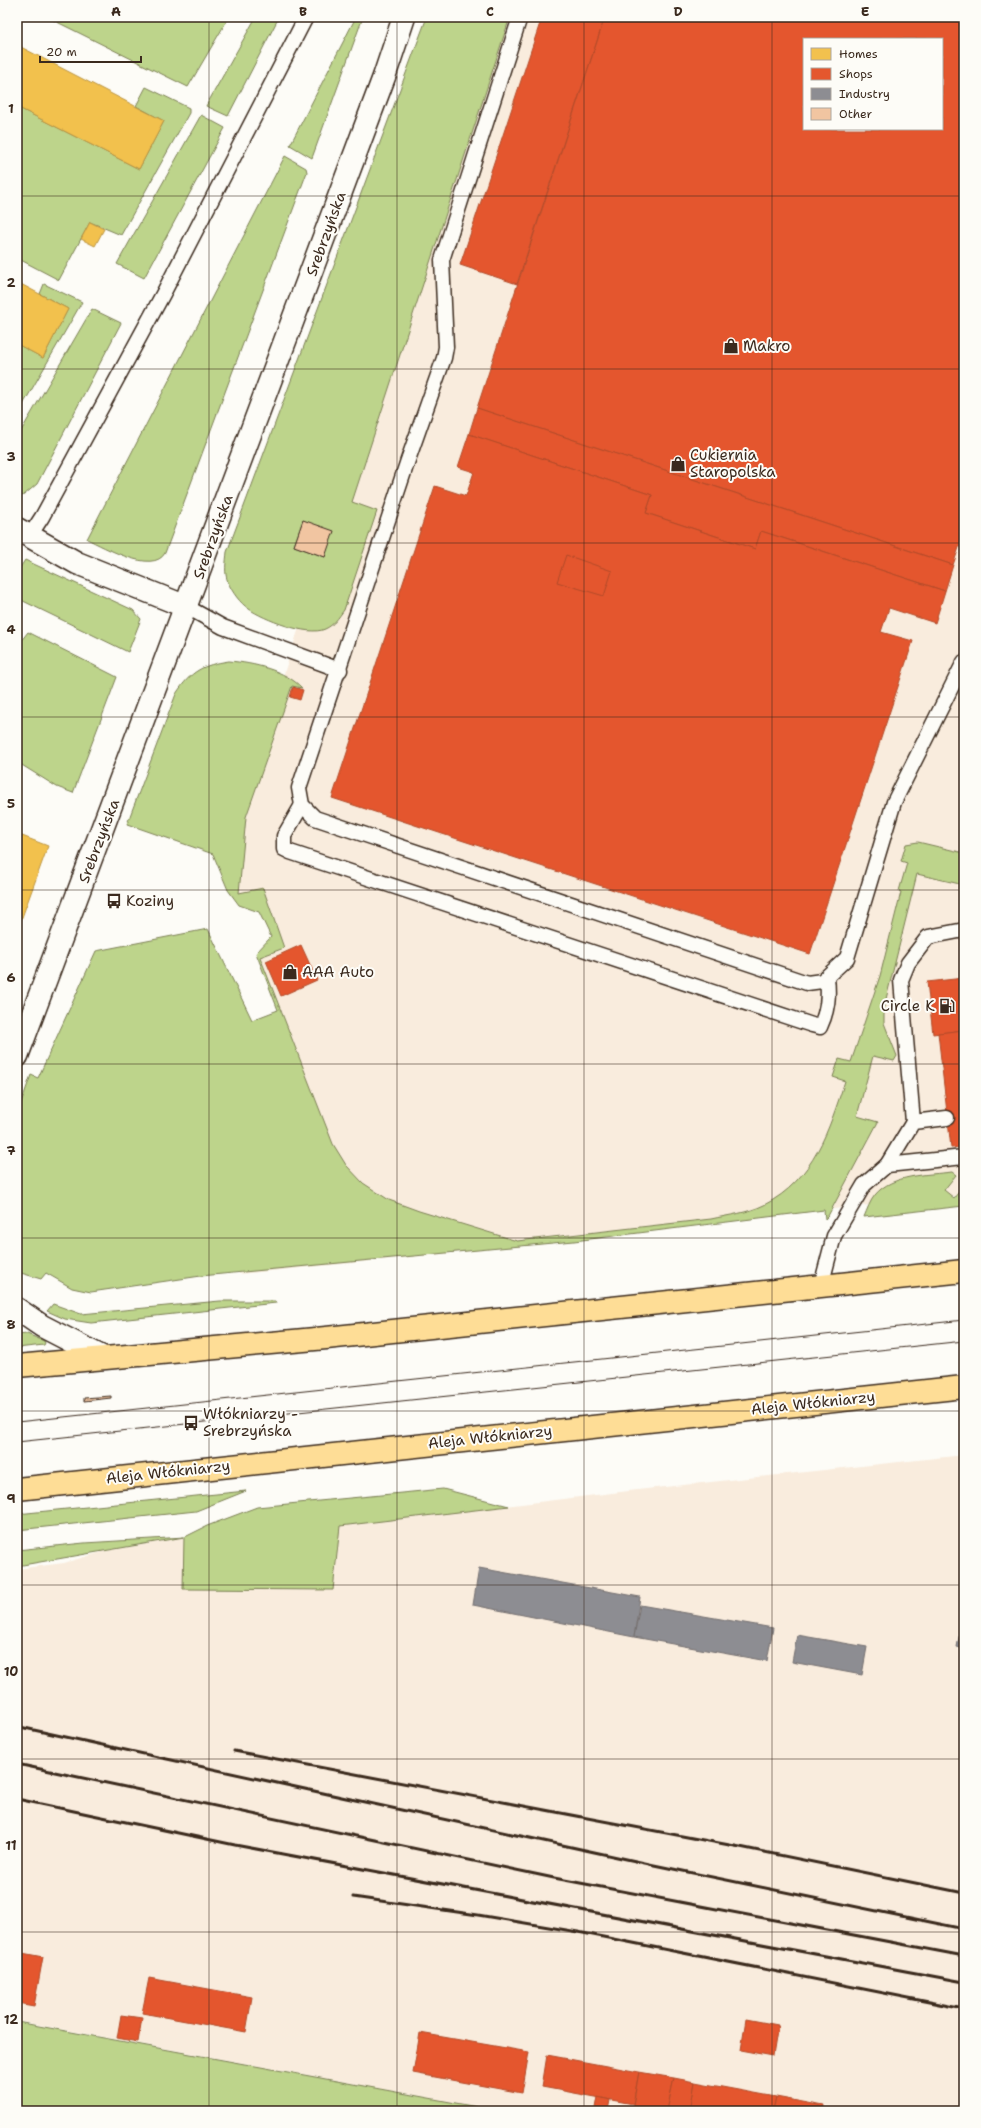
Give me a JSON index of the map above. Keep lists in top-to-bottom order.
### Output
{
  "streets": {
    "main road": ["Srebrzyńska", "Aleja Włókniarzy"]
  },
  "places": {
    "shop": ["Makro", "Cukiernia Staropolska", "AAA Auto"],
    "bus stop": ["Koziny", "Włókniarzy - Srebrzyńska"],
    "fuel station": ["Circle K"]
  },
  "legend": [
    "Homes",
    "Shops",
    "Industry",
    "Other"
  ],
  "scale_bar": "20 m",
  "grid": {
    "columns": [
      "A",
      "B",
      "C",
      "D",
      "E"
    ],
    "rows": [
      "1",
      "2",
      "3",
      "4",
      "5",
      "6",
      "7",
      "8",
      "9",
      "10",
      "11",
      "12"
    ]
  }
}
